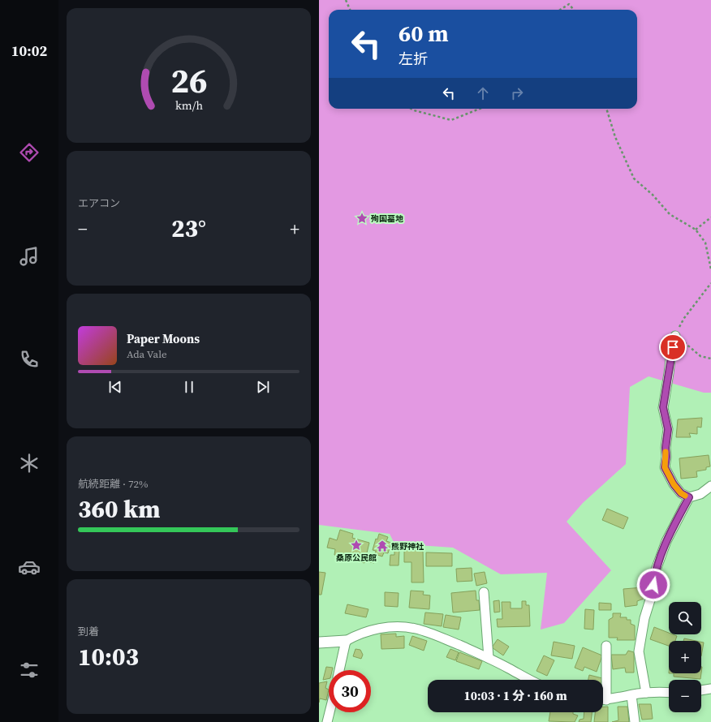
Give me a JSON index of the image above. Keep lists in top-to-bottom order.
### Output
{
  "places": {
    "place": ["殉国墓地", "桑原公民館"],
    "temple": ["熊野神社"]
  },
  "page": {
    "tabs": "10:02",
    "turn": ["60 m", "左折"],
    "tile": [
      "エアコン",
      ["航続距離 · 72%", "360 km"],
      ["到着", "10:03"]
    ],
    "heat": ["−", "23°", "+"],
    "song": ["Paper Moons", "Ada Vale"],
    "map_buttons": ["+", "−"],
    "limit": "30",
    "trip": "10:03 · 1 分 · 160 m",
    "gauge": ["26", "km/h"]
  }
}
